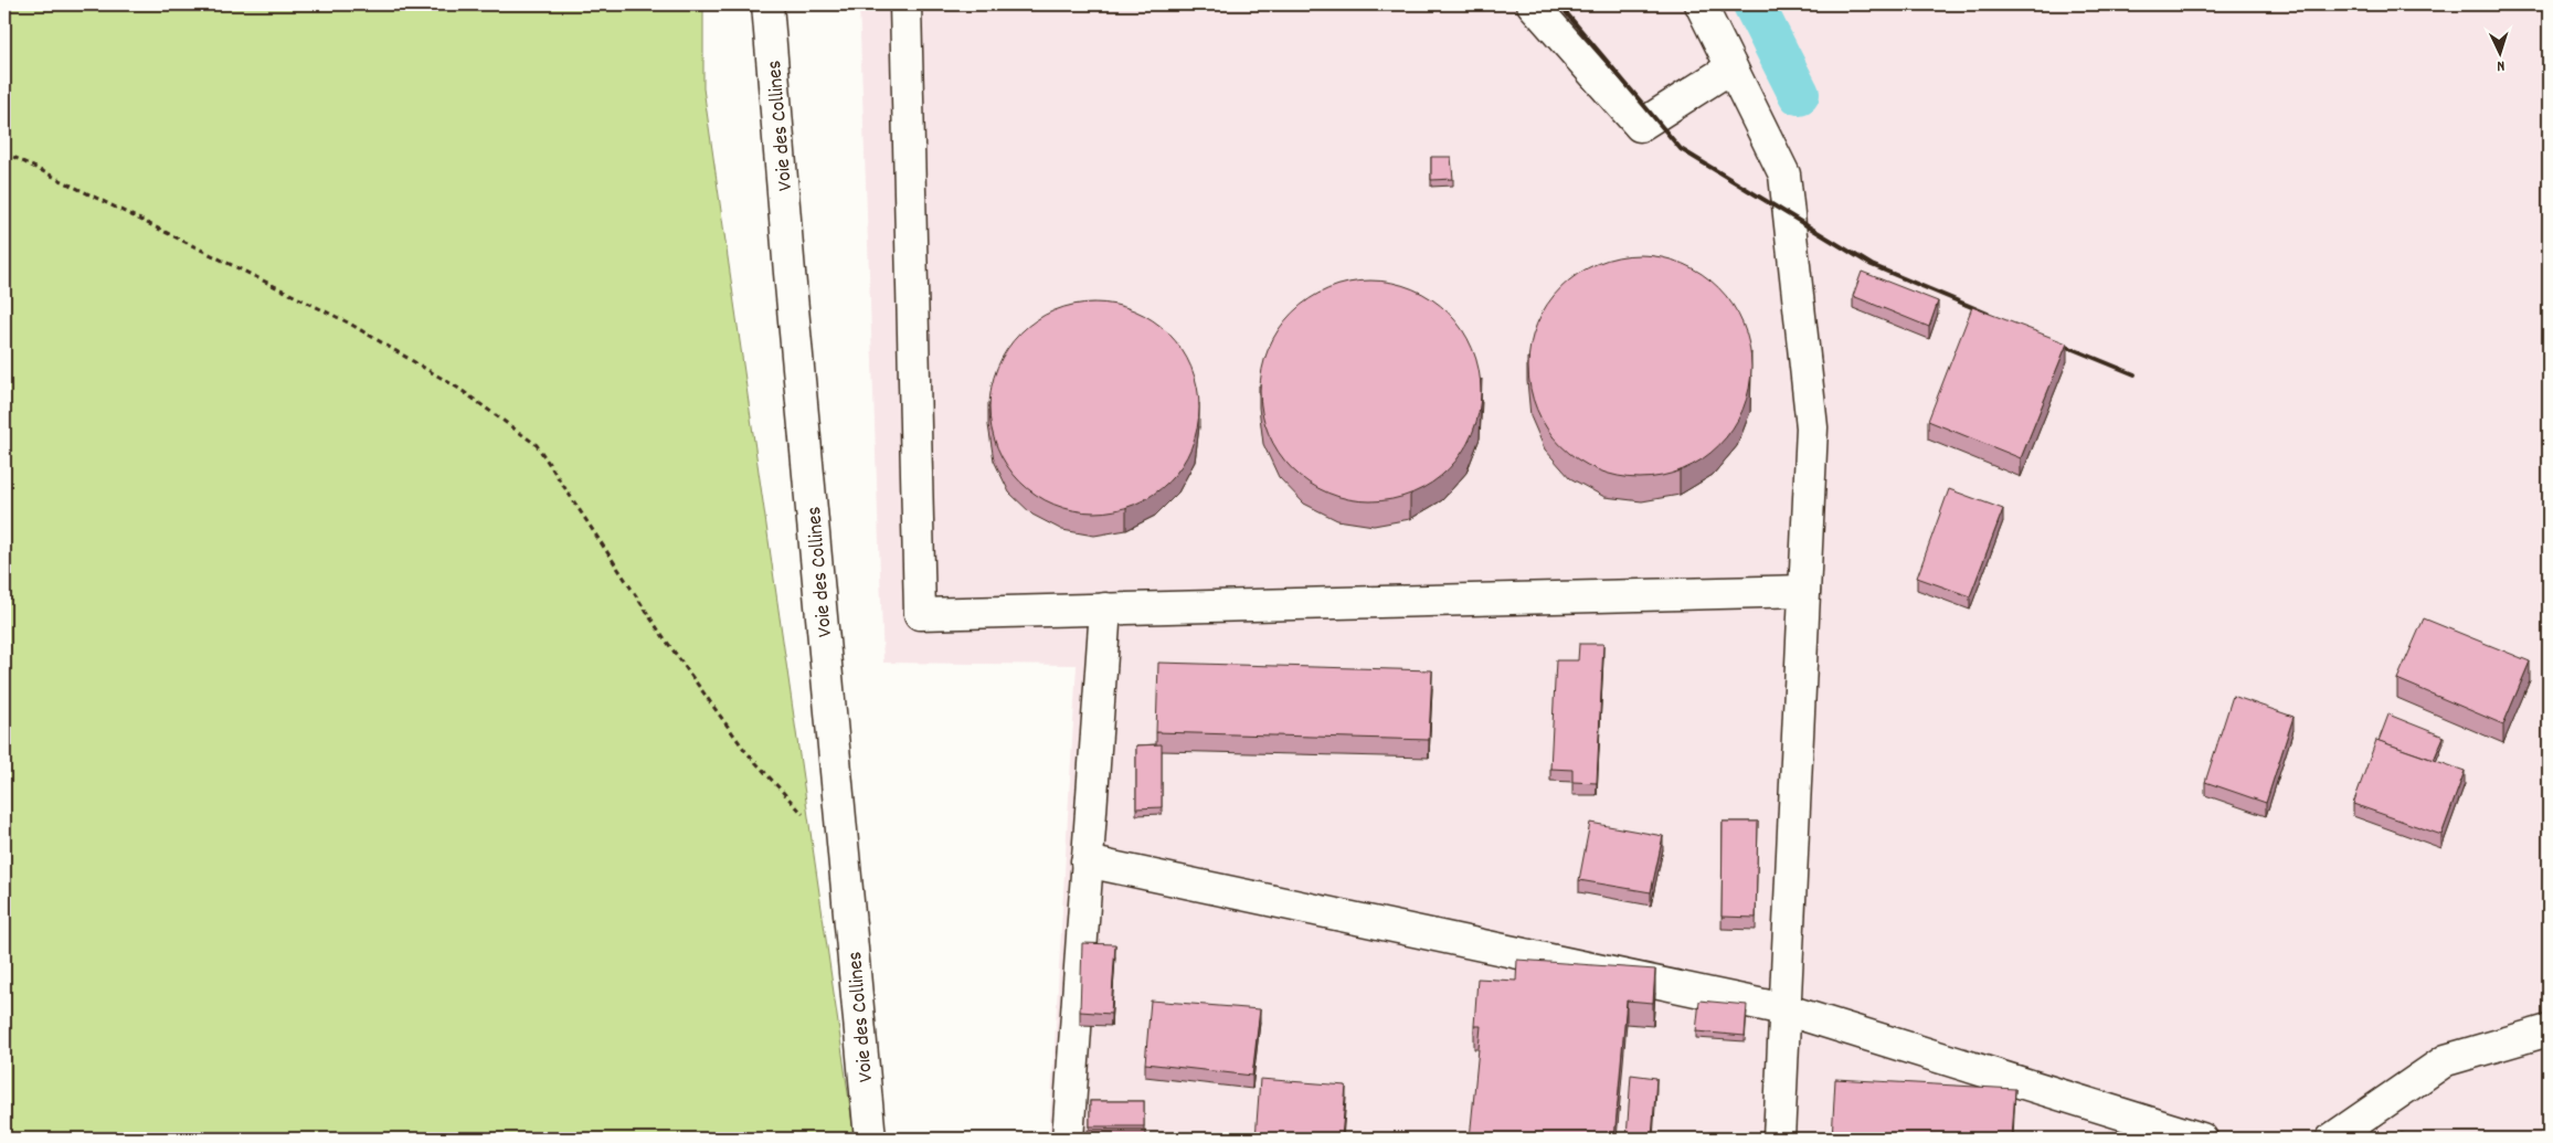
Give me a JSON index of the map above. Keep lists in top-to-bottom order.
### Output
{
  "streets": {
    "street": ["Voie des Collines"]
  },
  "north": "bottom"
}
